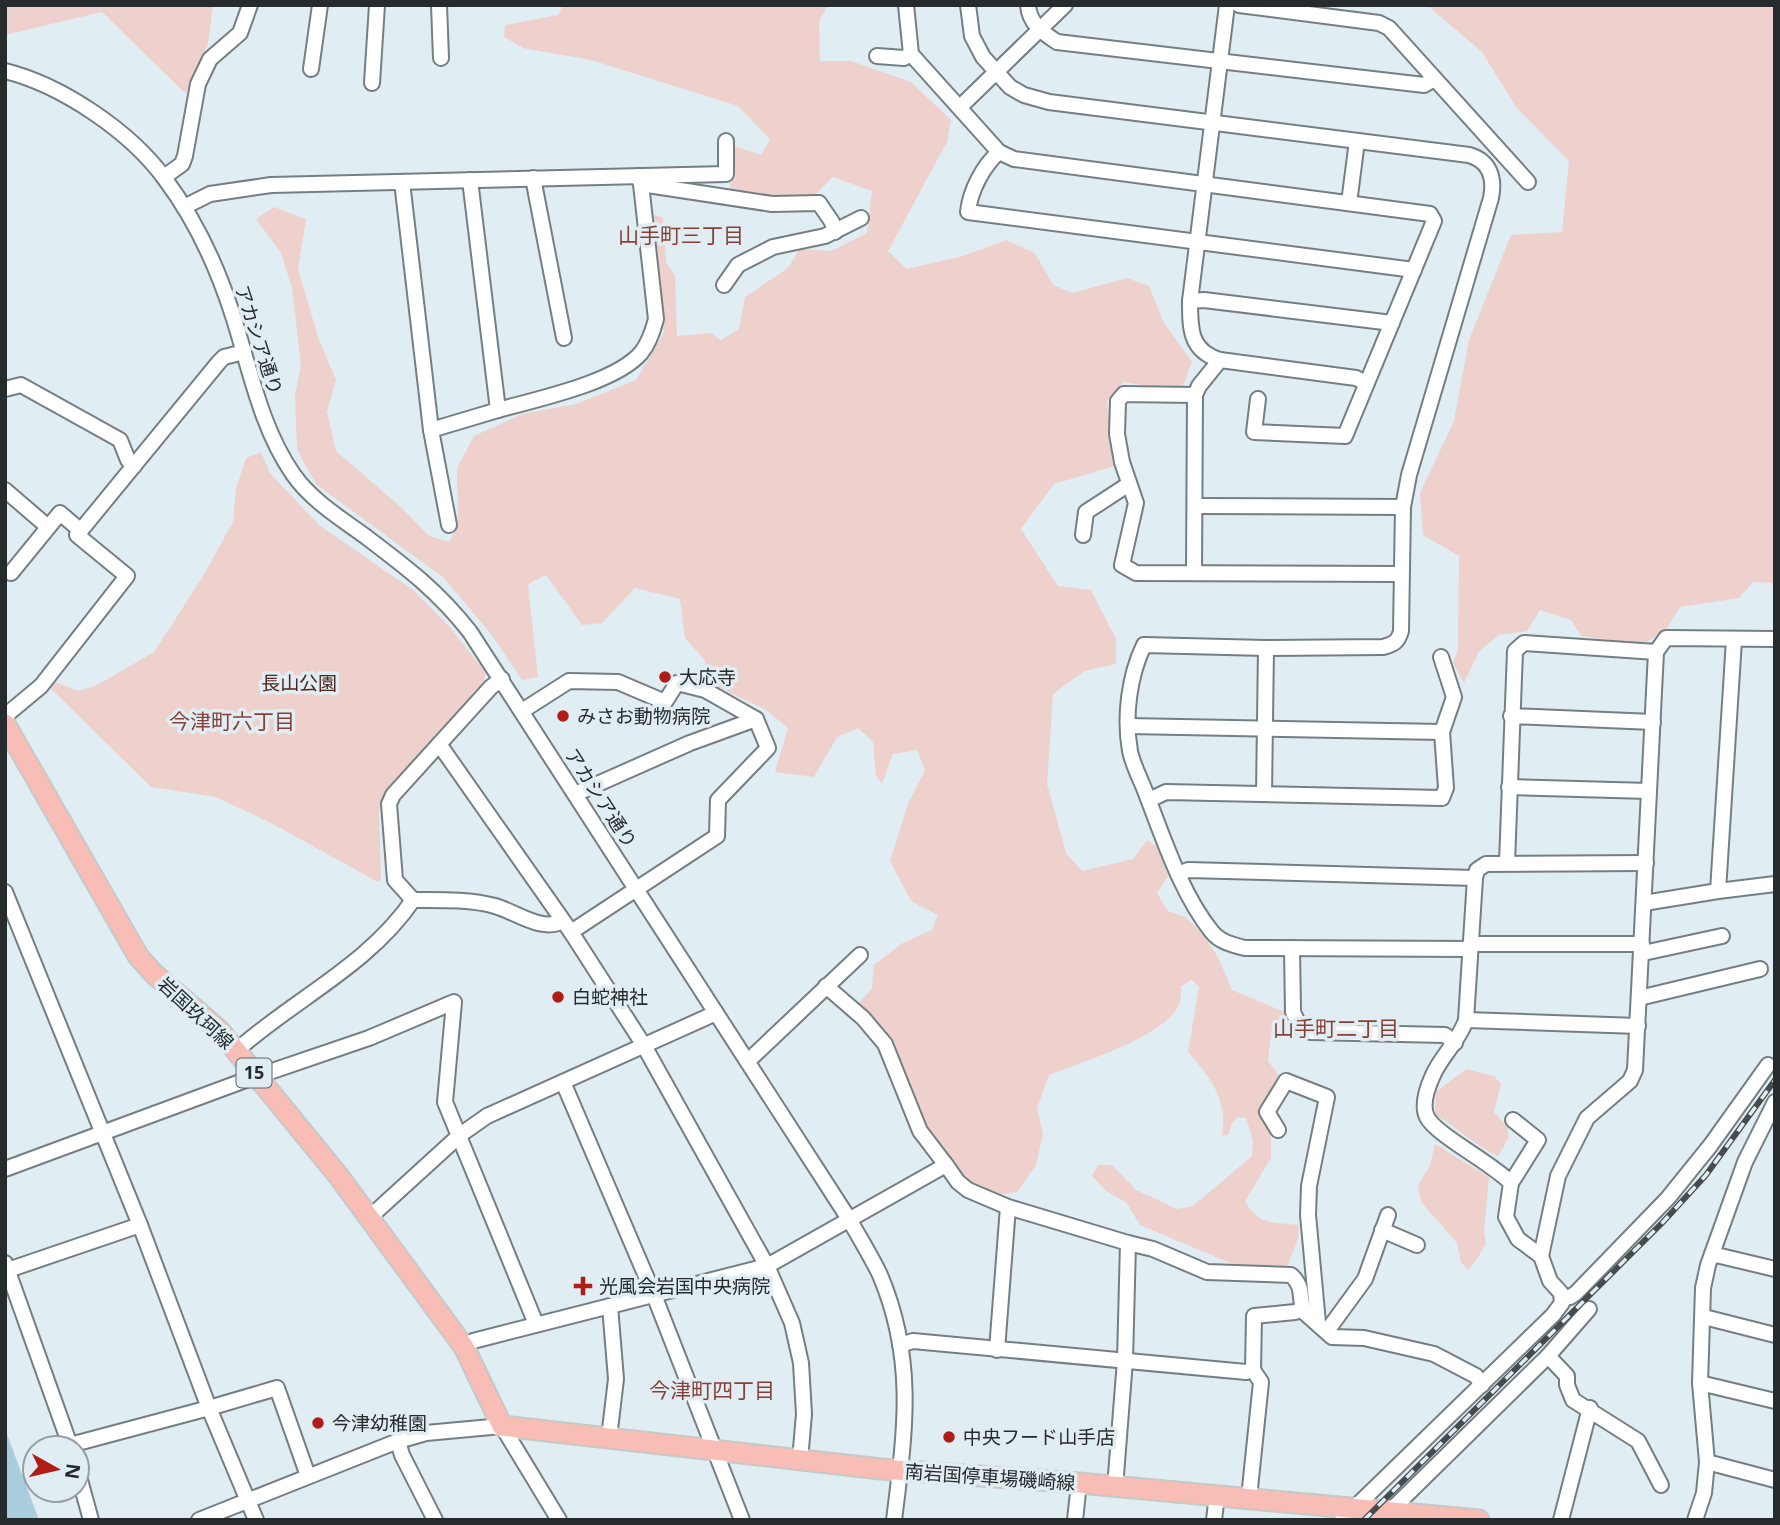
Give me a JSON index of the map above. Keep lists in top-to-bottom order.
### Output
{
  "streets": {
    "main road": ["岩国玖珂線", "15", "南岩国停車場磯崎線"],
    "street": ["アカシア通り"]
  },
  "crossings": [
    ["アカシア通り", "南岩国停車場磯崎線"],
    ["岩国玖珂線", "南岩国停車場磯崎線"]
  ],
  "districts": [
    "山手町三丁目",
    "今津町六丁目",
    "山手町二丁目",
    "今津町四丁目"
  ],
  "parks": ["長山公園"],
  "places": {
    "other": [
      "大応寺",
      "みさお動物病院",
      "白蛇神社",
      "今津幼稚園",
      "中央フード山手店"
    ],
    "health": ["光風会岩国中央病院"]
  },
  "north": "right"
}
